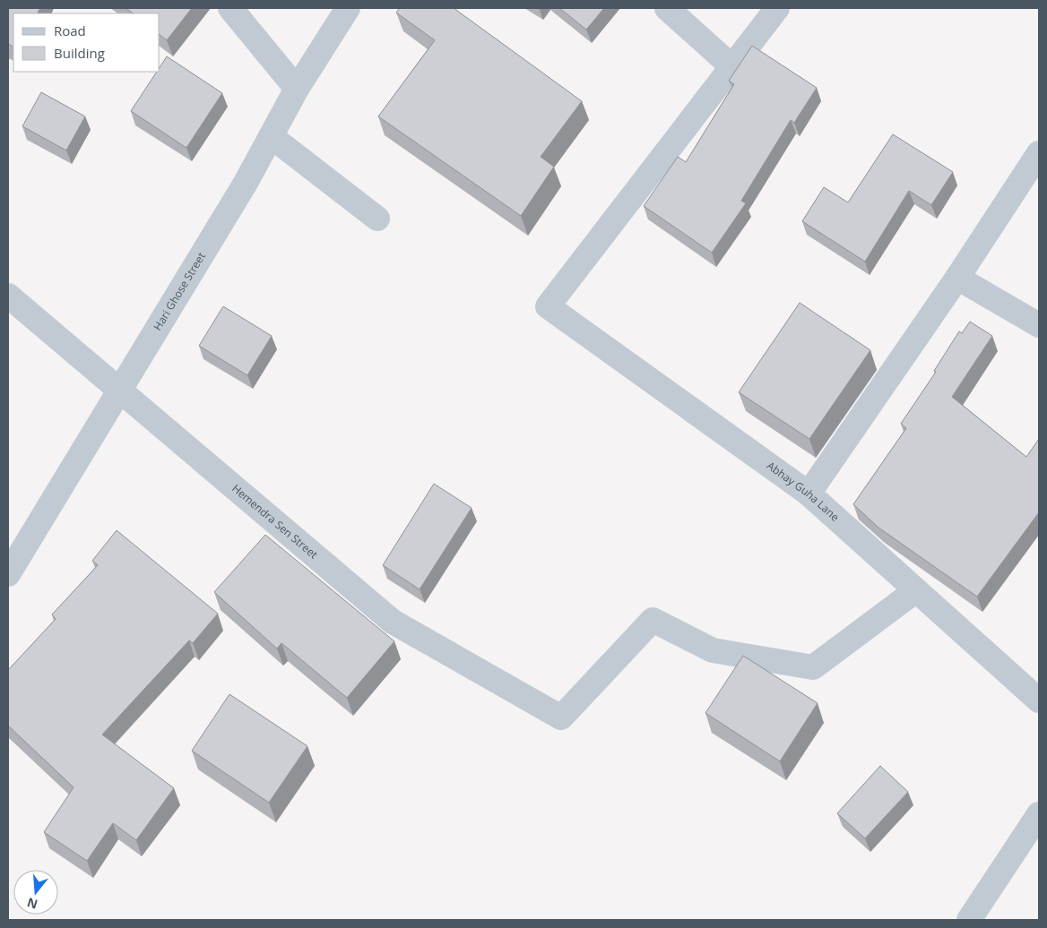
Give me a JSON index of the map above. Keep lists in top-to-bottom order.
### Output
{
  "streets": {
    "street": ["Hari Ghose Street", "Abhay Guha Lane", "Hemendra Sen Street"]
  },
  "crossings": [
    ["Hari Ghose Street", "Hemendra Sen Street"],
    ["Abhay Guha Lane", "Hemendra Sen Street"]
  ],
  "legend": ["Road", "Building"],
  "north": "bottom"
}
